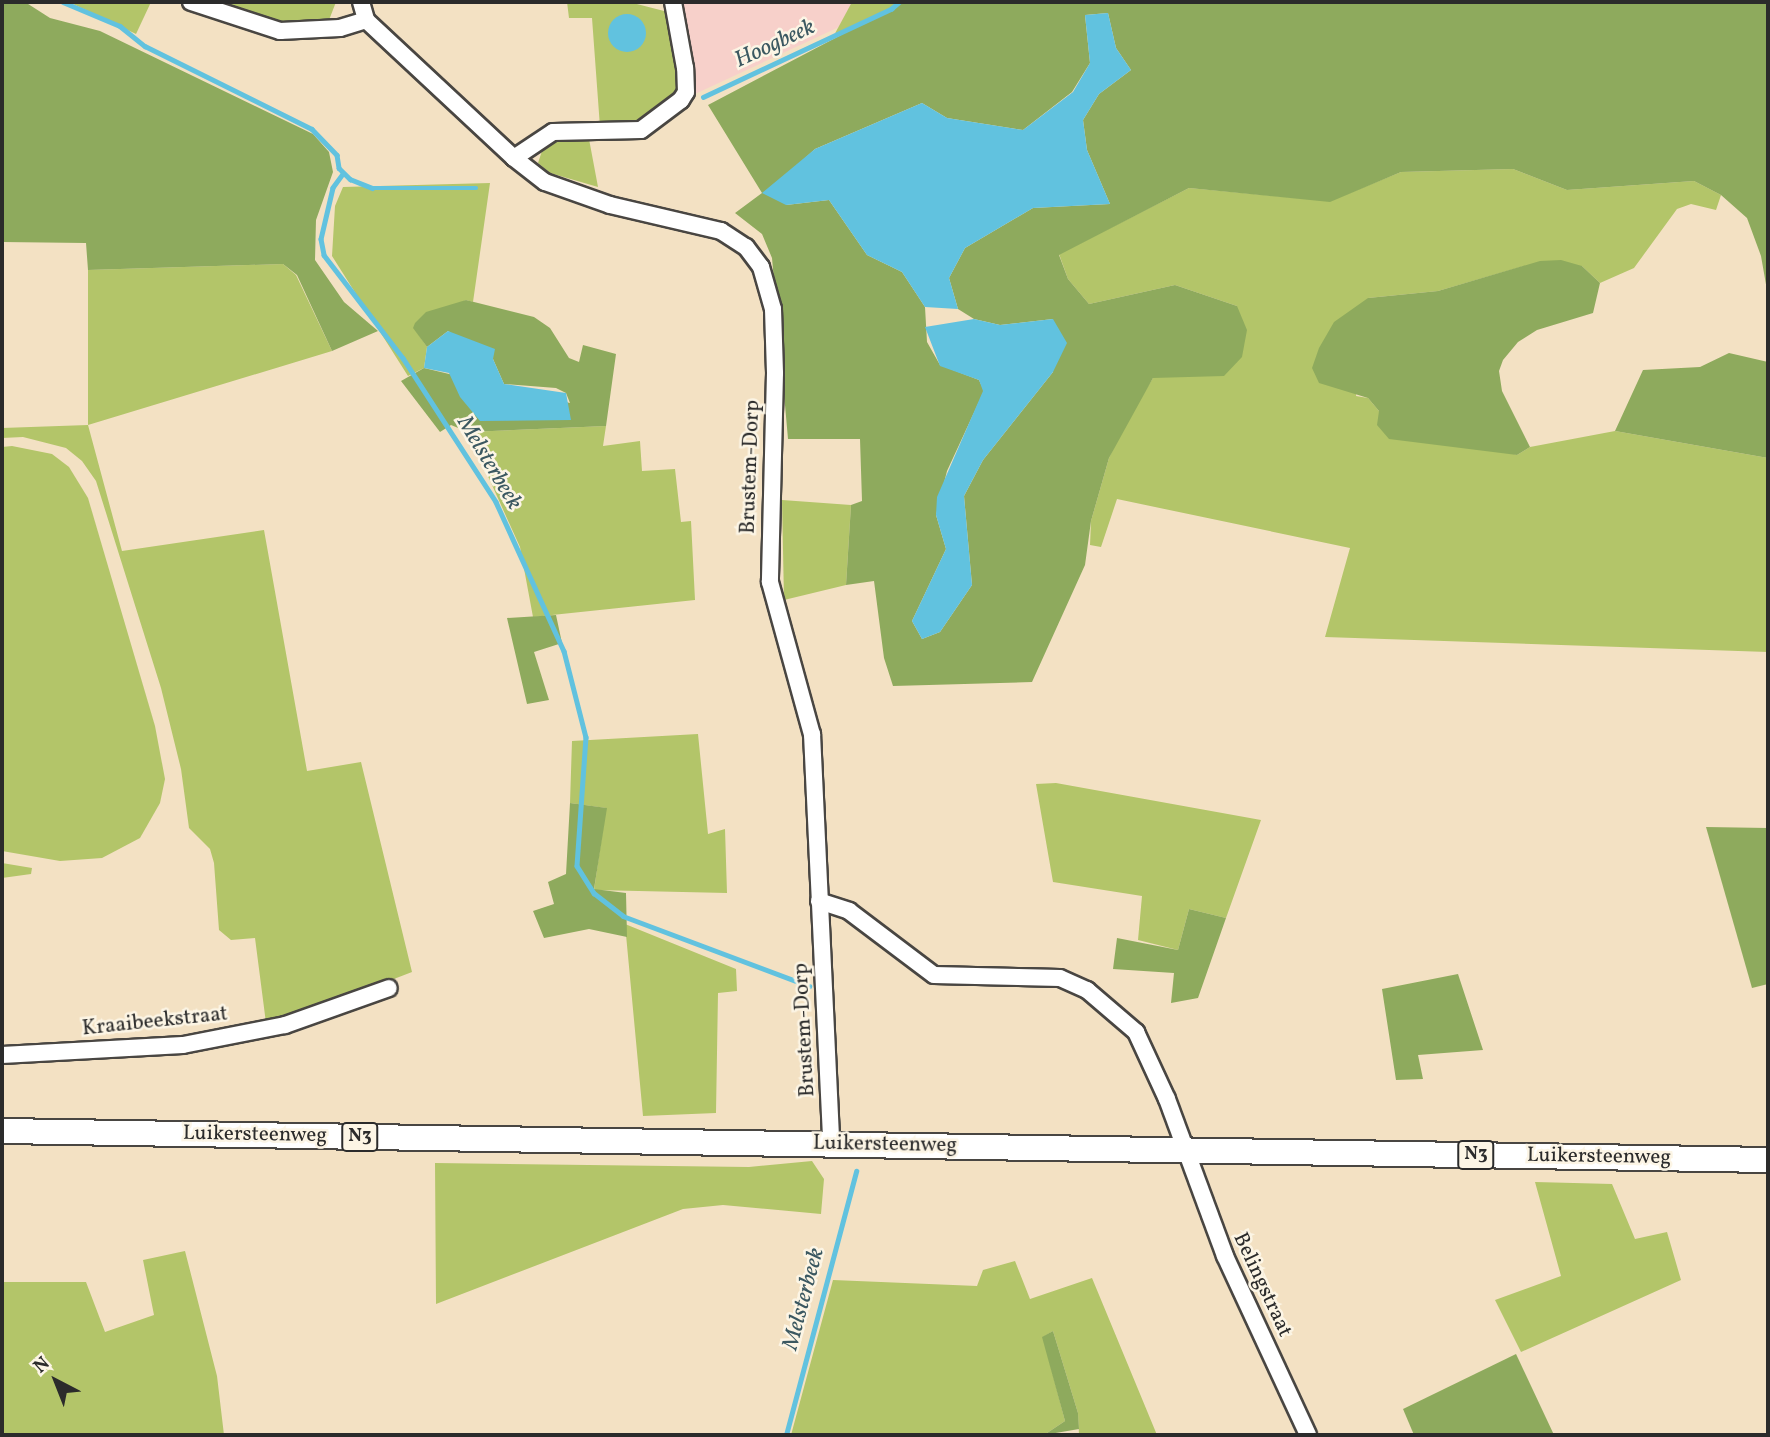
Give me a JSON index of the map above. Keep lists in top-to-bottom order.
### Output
{
  "streets": {
    "main road": ["Luikersteenweg", "N3"],
    "street": ["Brustem-Dorp", "Kraaibeekstraat", "Belingstraat"]
  },
  "crossings": [
    ["Brustem-Dorp", "Luikersteenweg"],
    ["Brustem-Dorp", "Belingstraat"],
    ["Luikersteenweg", "Belingstraat"]
  ],
  "water": ["Hoogbeek", "Melsterbeek"],
  "north": "top left"
}
